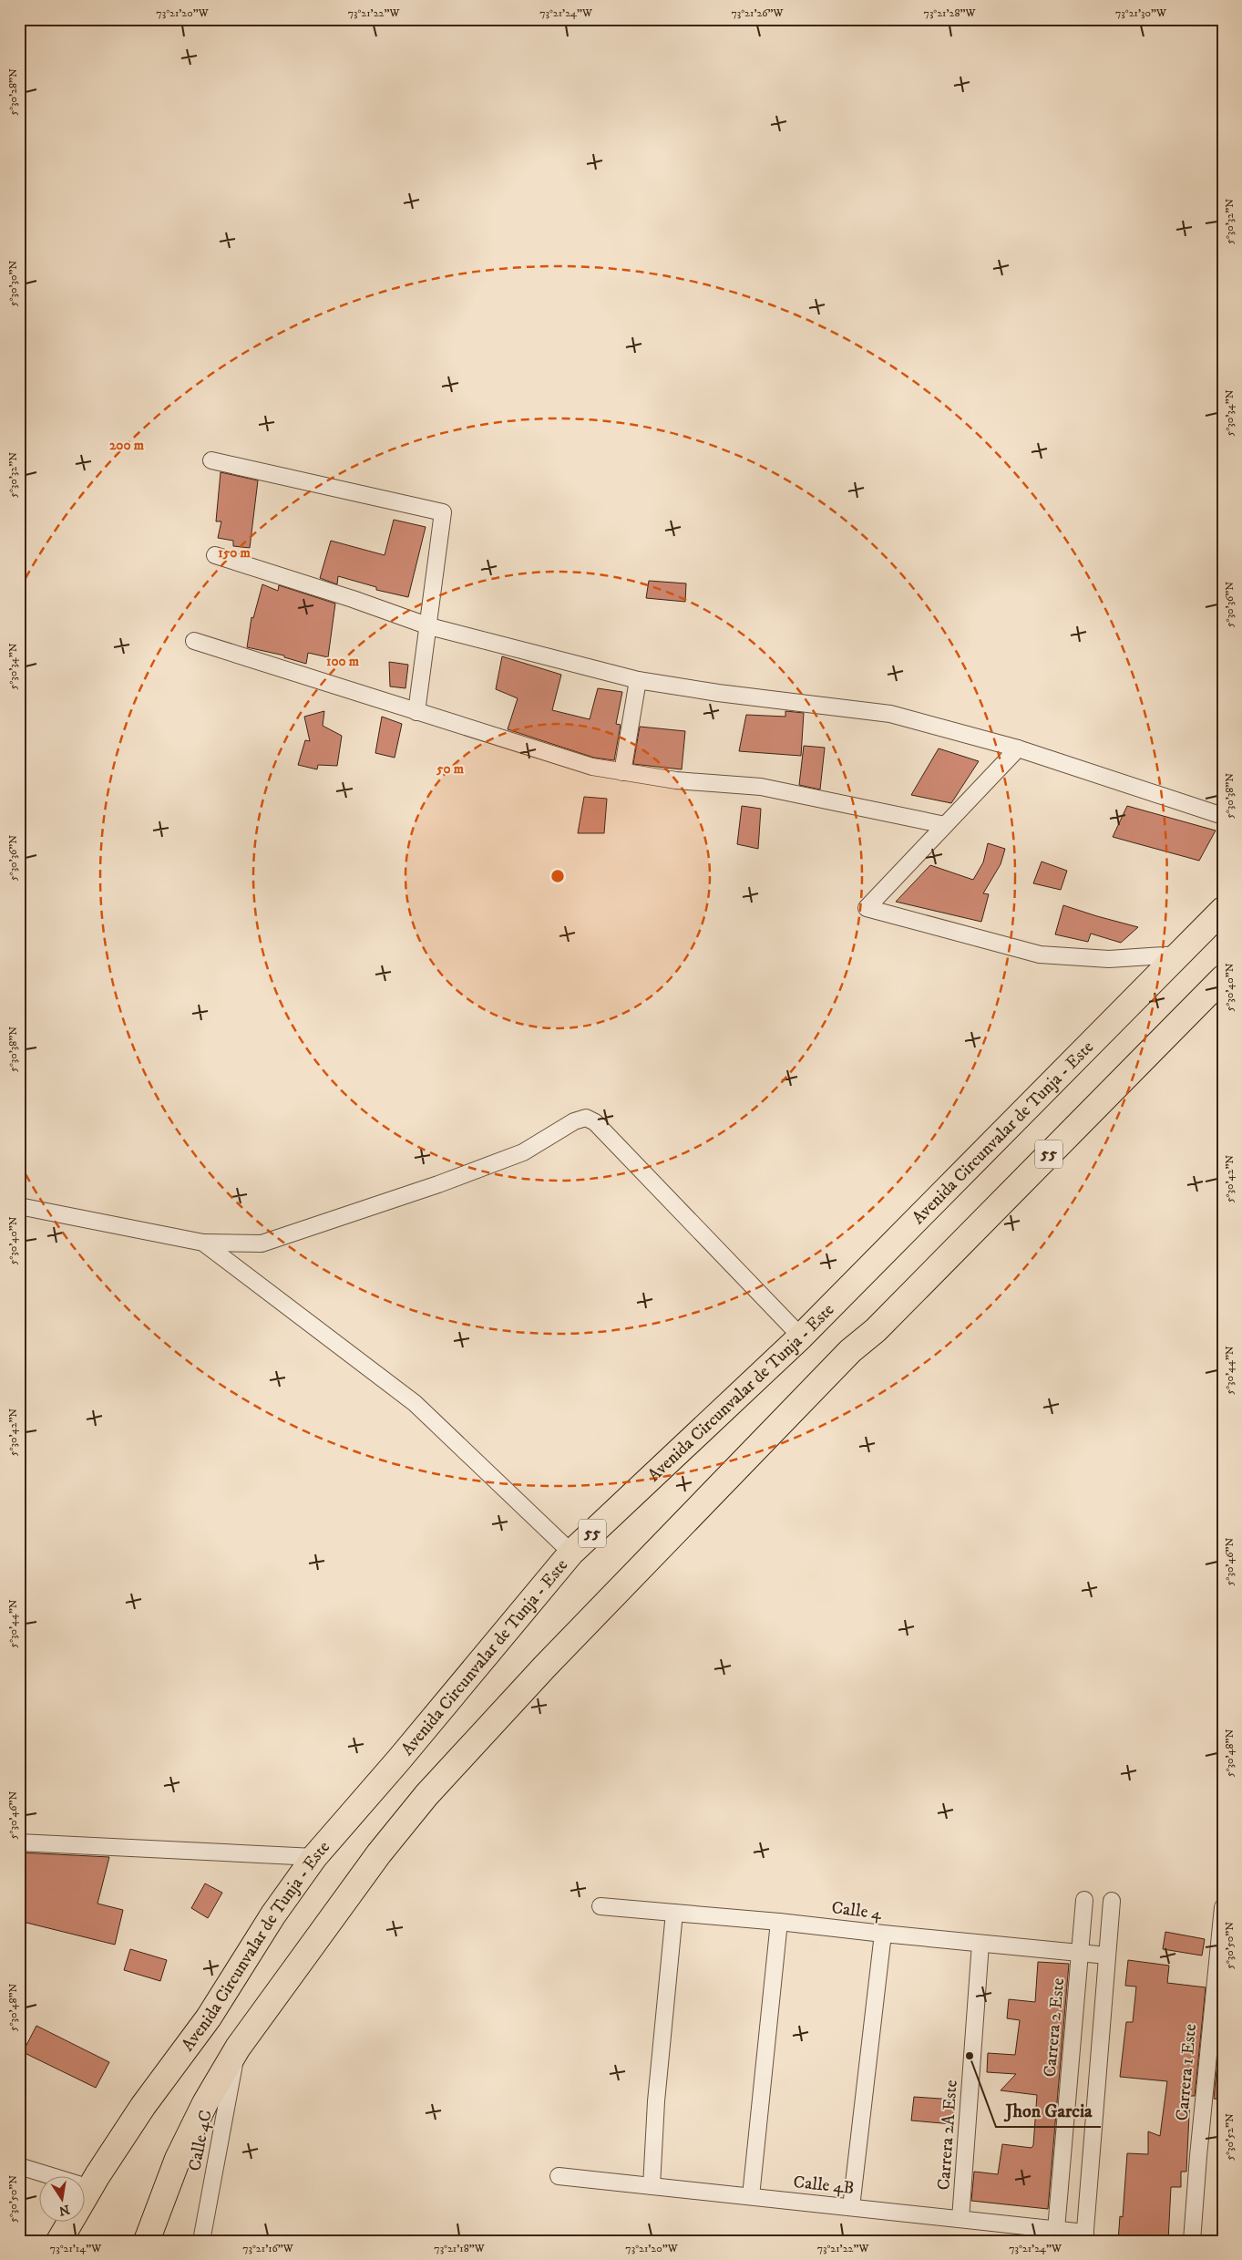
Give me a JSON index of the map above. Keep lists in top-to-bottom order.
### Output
{
  "streets": {
    "highway": ["Avenida Circunvalar de Tunja - Este", "55"],
    "street": [
      "Calle 4",
      "Carrera 2 Este",
      "Carrera 1 Este",
      "Carrera 2A Este",
      "Calle 4C",
      "Calle 4B"
    ]
  },
  "crossings": [
    ["55", "Calle 4C"],
    ["Calle 4", "Carrera 2 Este"],
    ["Calle 4", "Carrera 2A Este"],
    ["Carrera 2 Este", "Calle 4B"],
    ["Carrera 2A Este", "Calle 4B"]
  ],
  "places": ["Jhon Garcia"],
  "north": "bottom",
  "coordinates": [
    "73°21'20\"W",
    "73°21'22\"W",
    "73°21'24\"W",
    "73°21'26\"W",
    "73°21'28\"W",
    "73°21'30\"W",
    "5°30'28\"N",
    "5°30'32\"N",
    "5°30'30\"N",
    "5°30'34\"N",
    "5°30'36\"N",
    "5°30'38\"N",
    "5°30'40\"N",
    "5°30'42\"N",
    "5°30'44\"N",
    "5°30'46\"N",
    "5°30'48\"N",
    "5°30'50\"N",
    "5°30'52\"N",
    "73°21'14\"W",
    "73°21'16\"W",
    "73°21'18\"W"
  ],
  "rings": [
    "200 m",
    "150 m",
    "100 m",
    "50 m"
  ]
}
